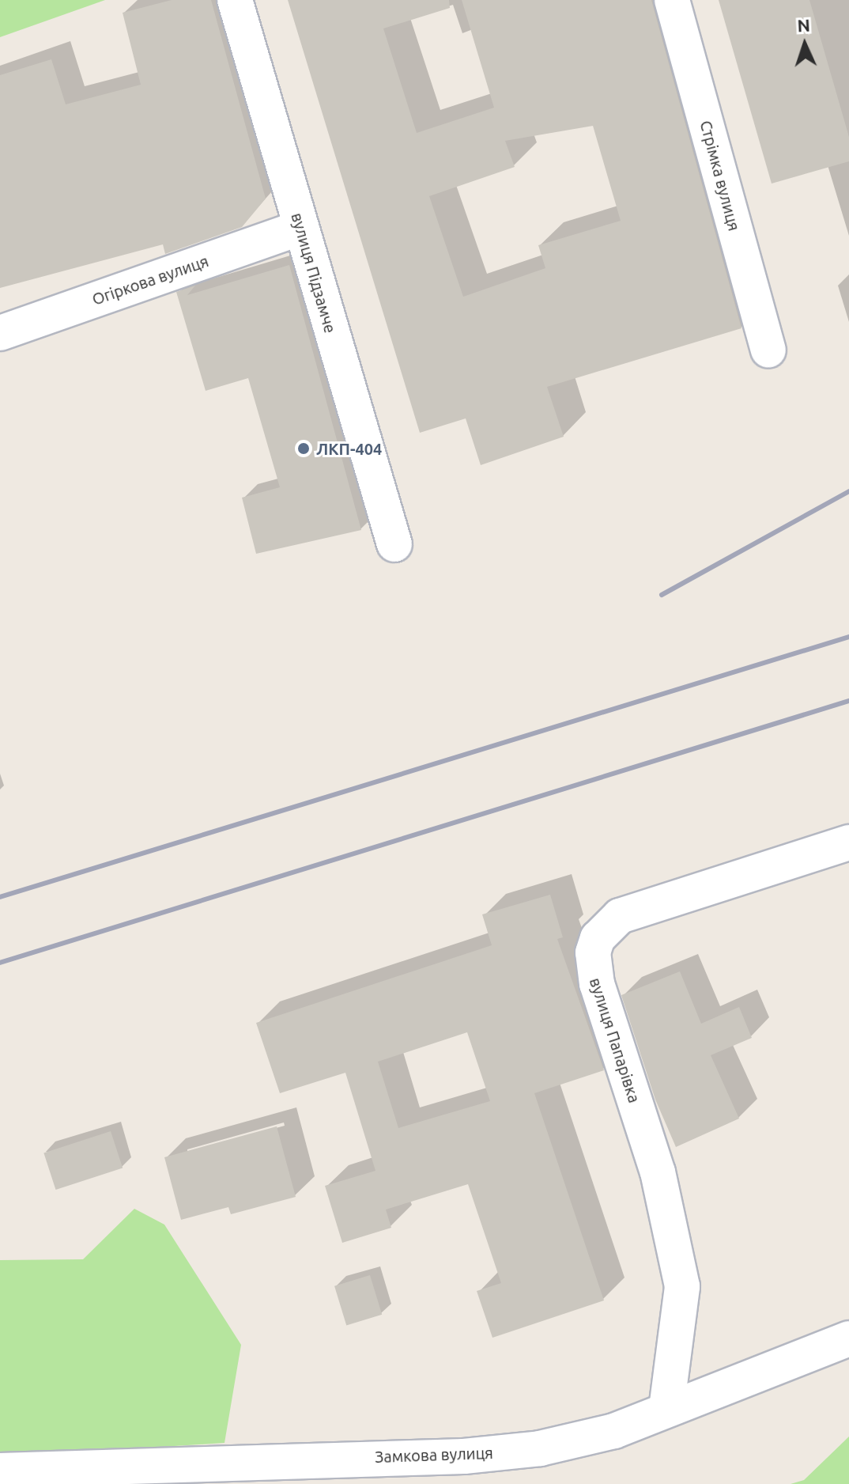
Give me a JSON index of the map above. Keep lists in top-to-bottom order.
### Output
{
  "streets": {
    "street": [
      "Стрімка вулиця",
      "вулиця Підзамче",
      "Огіркова вулиця",
      "вулиця Папарівка",
      "Замкова вулиця"
    ]
  },
  "crossings": [
    ["вулиця Підзамче", "Огіркова вулиця"],
    ["вулиця Папарівка", "Замкова вулиця"]
  ],
  "places": ["ЛКП-404"],
  "north": "top"
}
